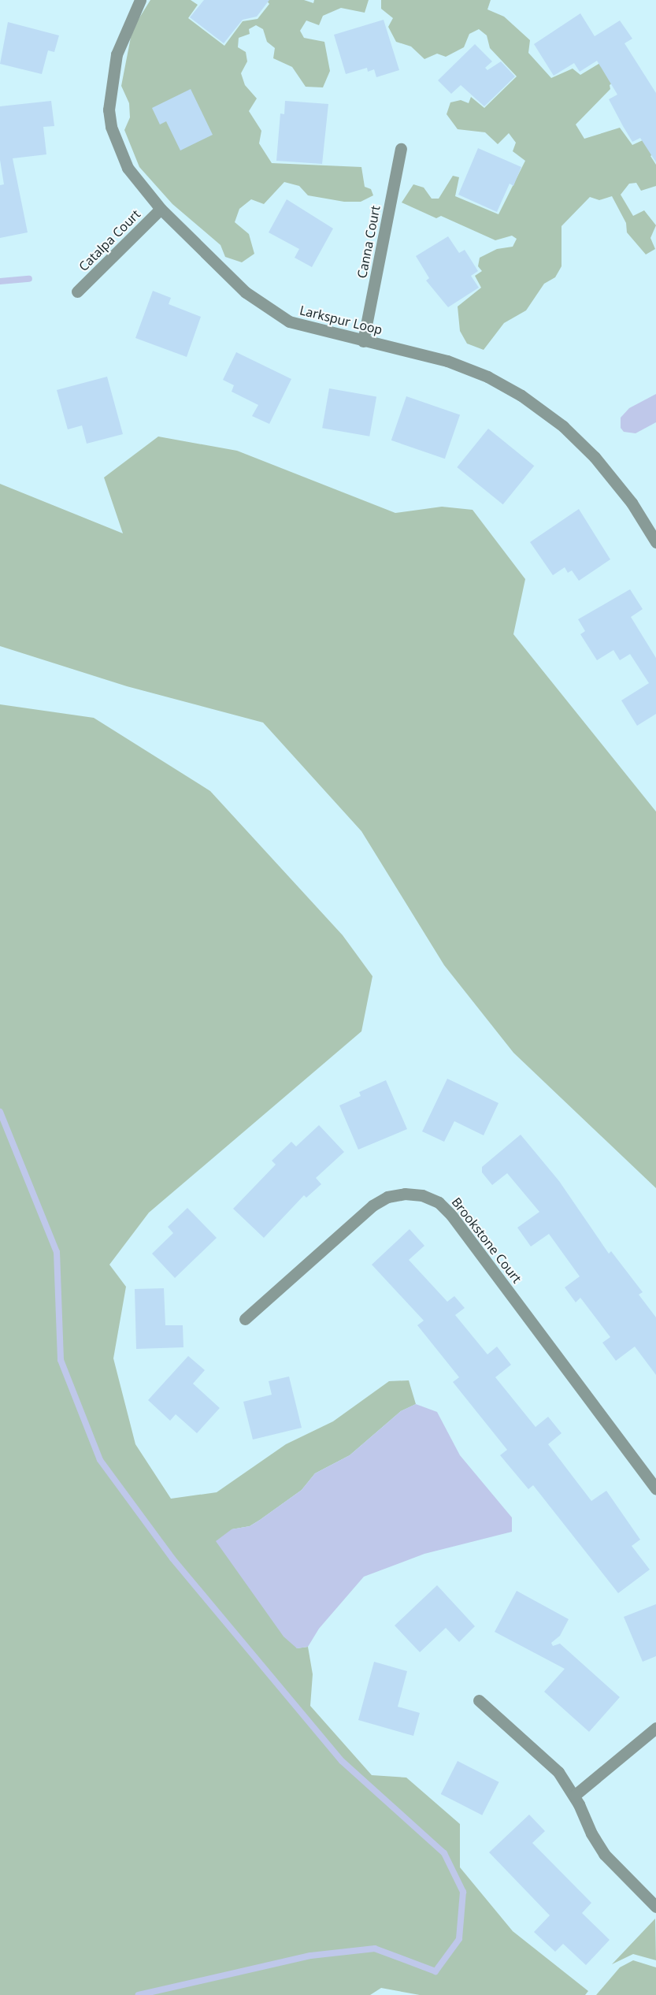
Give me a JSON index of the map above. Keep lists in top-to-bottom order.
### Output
{
  "streets": {
    "street": [
      "Catalpa Court",
      "Canna Court",
      "Larkspur Loop",
      "Brookstone Court"
    ]
  },
  "crossings": [
    ["Catalpa Court", "Larkspur Loop"],
    ["Canna Court", "Larkspur Loop"]
  ]
}
